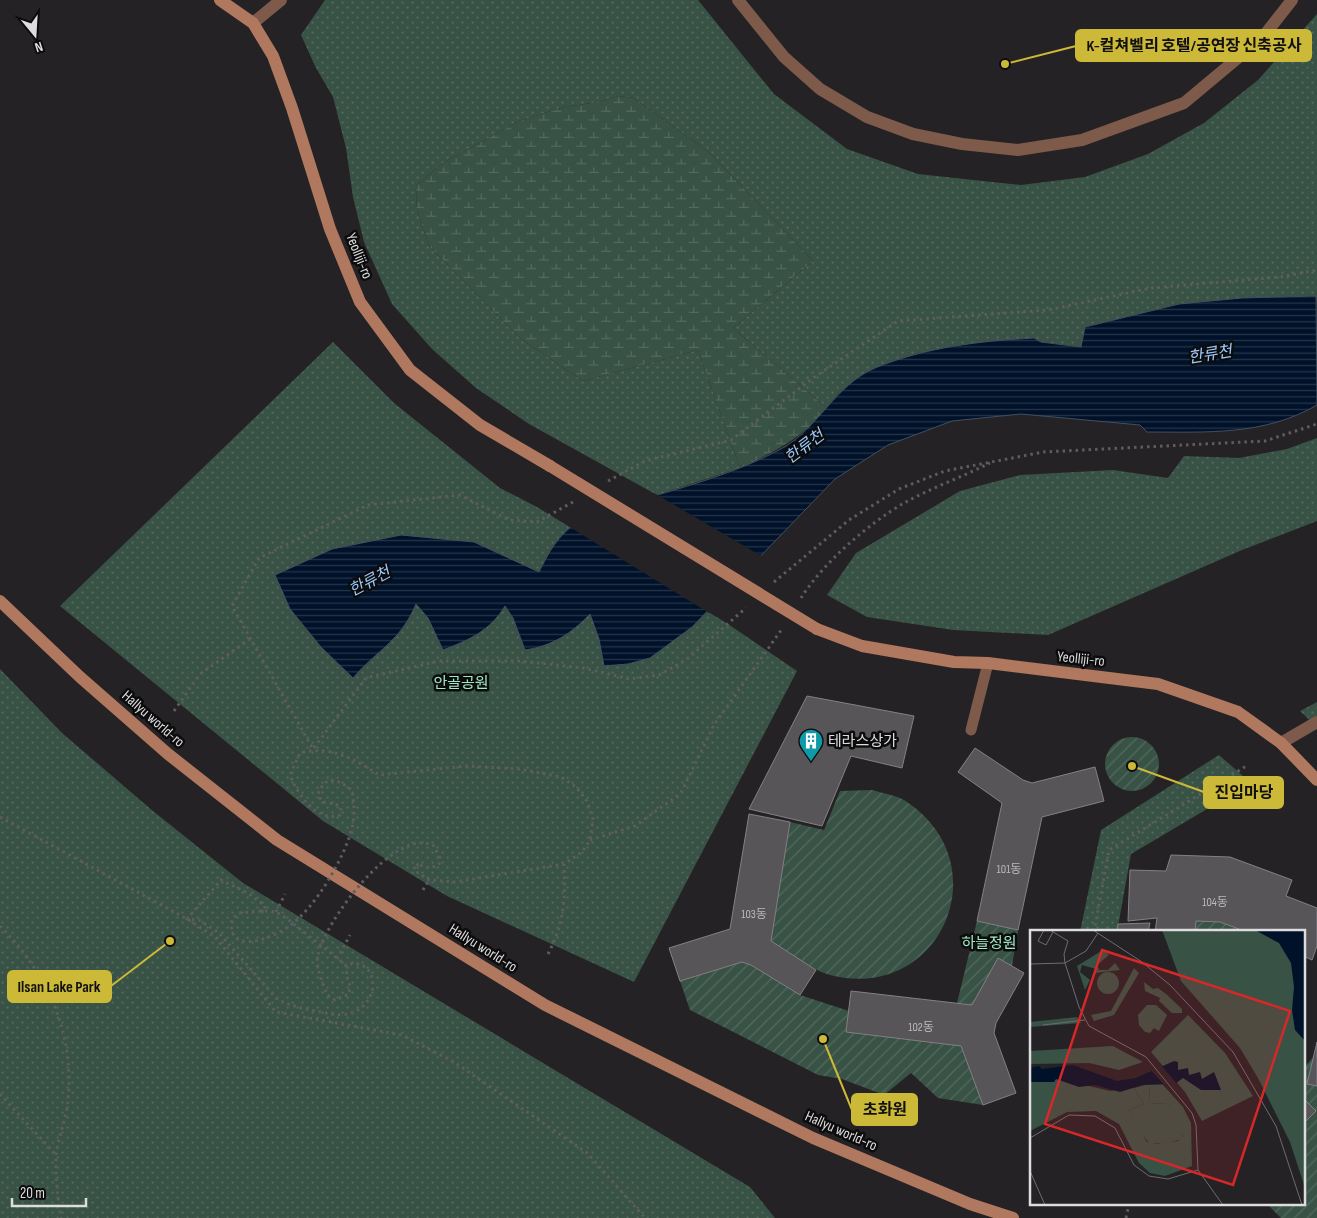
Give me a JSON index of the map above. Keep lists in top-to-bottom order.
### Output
{
  "streets": {
    "street": ["Yeolliji-ro", "Hallyu world-ro"]
  },
  "water": ["한류천"],
  "parks": ["안골공원", "하늘정원"],
  "places": {
    "other": [
      "K-컬쳐벨리 호텔/공연장 신축공사",
      "진입마당",
      "Ilsan Lake Park",
      "초화원"
    ],
    "building": ["테라스상가"]
  },
  "house_numbers": [
    "101동",
    "104동",
    "103동",
    "102동"
  ],
  "scale_bar": "20 m",
  "north": "bottom"
}
